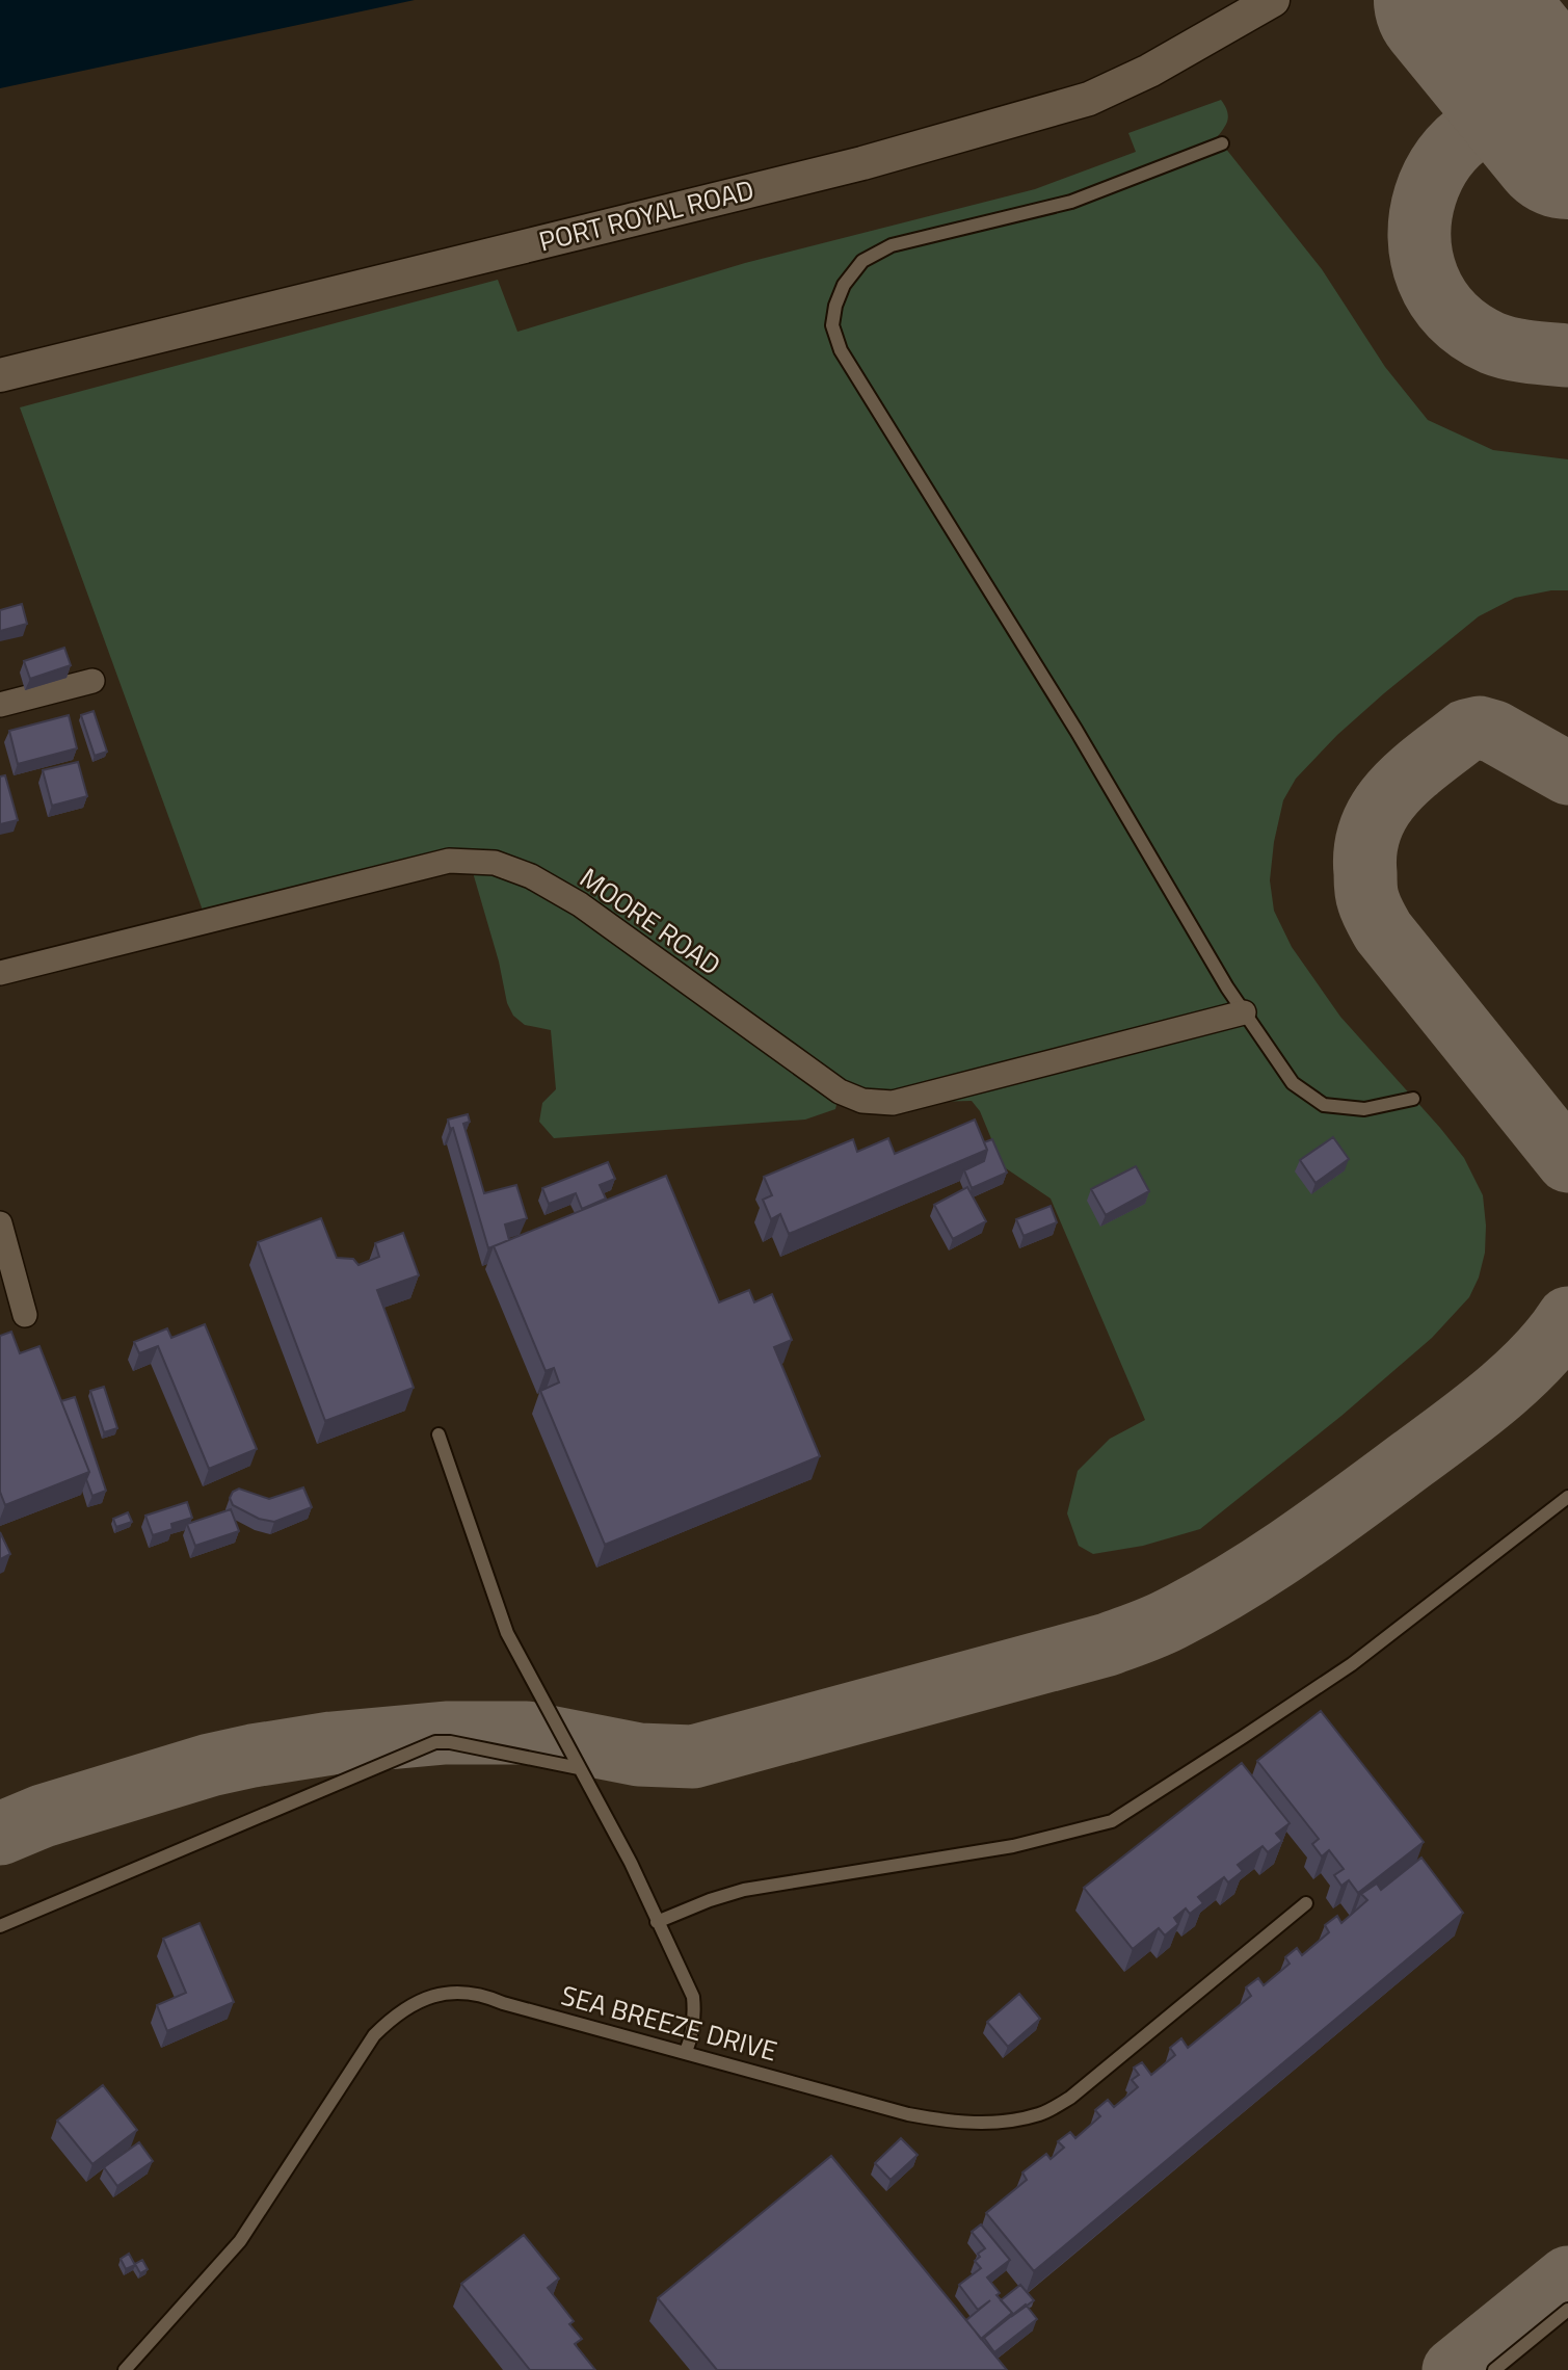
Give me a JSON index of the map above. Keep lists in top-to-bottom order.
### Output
{
  "streets": {
    "main road": ["PORT ROYAL ROAD"],
    "street": ["MOORE ROAD"],
    "lane": ["SEA BREEZE DRIVE"]
  }
}
